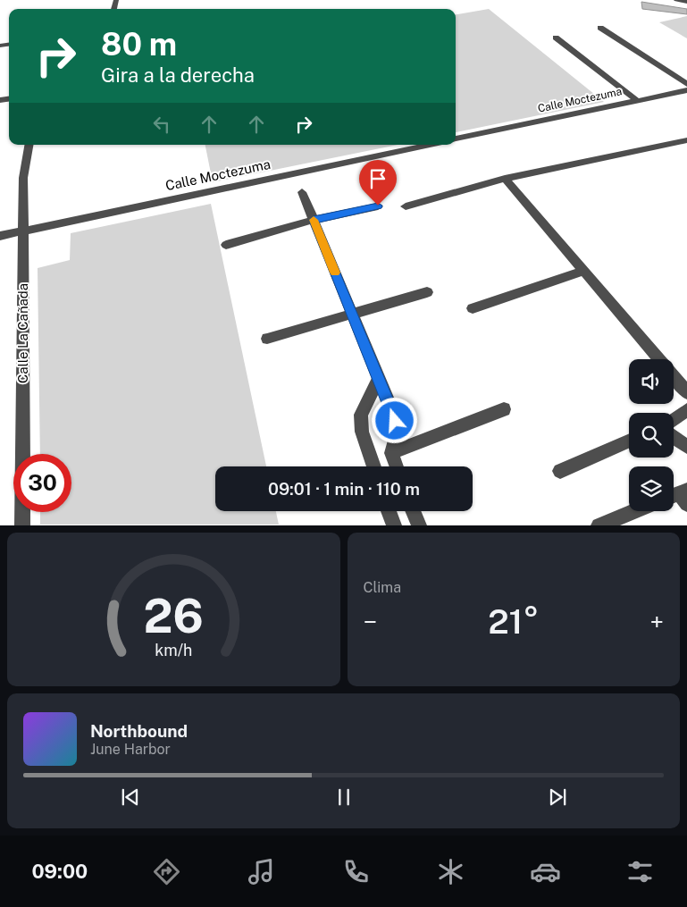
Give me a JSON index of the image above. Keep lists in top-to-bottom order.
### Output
{
  "streets": {
    "street": ["Calle Moctezuma", "Calle La Cañada"]
  },
  "crossings": [
    ["Calle Moctezuma", "Calle La Cañada"]
  ],
  "page": {
    "turn": ["80 m", "Gira a la derecha"],
    "limit": "30",
    "trip": "09:01 · 1 min · 110 m",
    "tile": "Clima",
    "heat": ["−", "21°", "+"],
    "song": ["Northbound", "June Harbor"],
    "tabs": "09:00",
    "gauge": ["26", "km/h"]
  }
}
